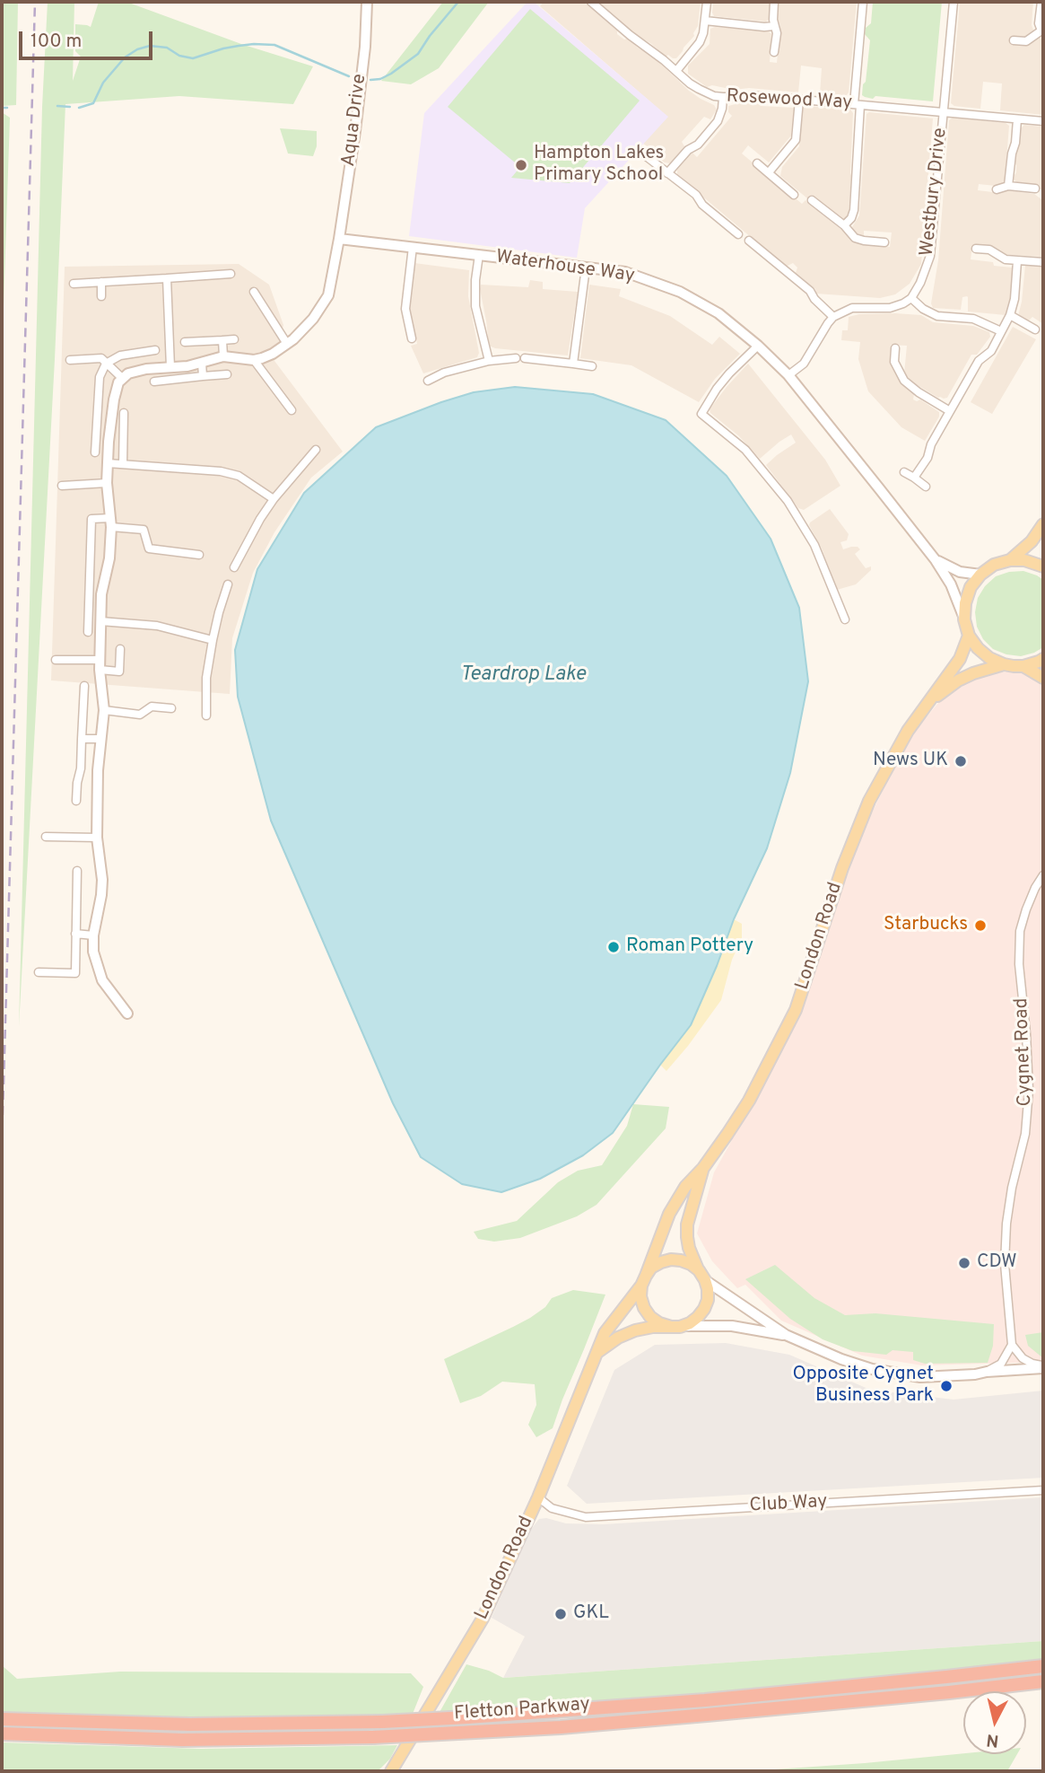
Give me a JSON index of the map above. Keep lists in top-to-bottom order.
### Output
{
  "streets": {
    "highway": ["Fletton Parkway"],
    "main road": ["London Road"],
    "street": [
      "Rosewood Way",
      "Aqua Drive",
      "Westbury Drive",
      "Waterhouse Way",
      "Cygnet Road",
      "Club Way"
    ]
  },
  "crossings": [
    ["Rosewood Way", "Westbury Drive"],
    ["Aqua Drive", "Waterhouse Way"],
    ["London Road", "Club Way"]
  ],
  "water": ["Teardrop Lake"],
  "places": [
    "Hampton Lakes Primary School",
    "News UK",
    "Starbucks",
    "Roman Pottery",
    "CDW",
    "Opposite Cygnet Business Park",
    "GKL"
  ],
  "scale_bar": "100 m",
  "north": "bottom"
}
